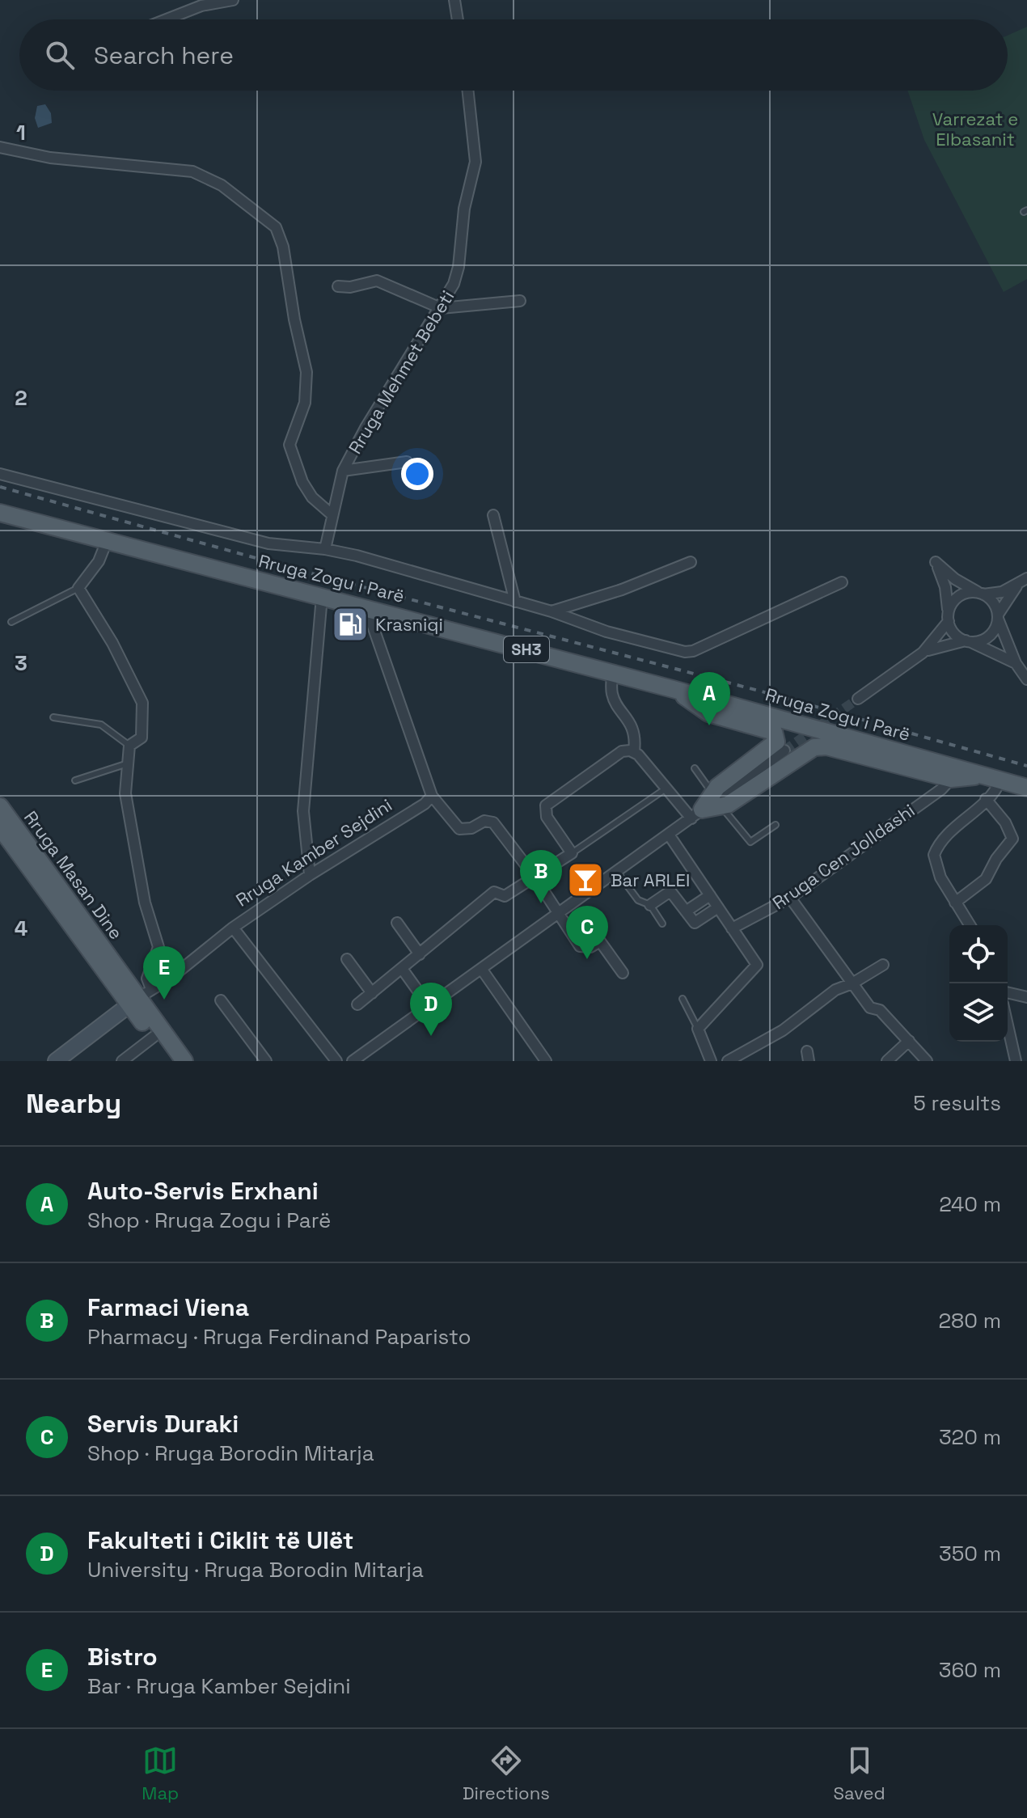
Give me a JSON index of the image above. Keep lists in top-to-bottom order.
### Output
{
  "streets": {
    "main road": [
      "Rruga Zogu i Parë",
      "SH3",
      "Rruga Kamber Sejdini",
      "Rruga Masan Dine"
    ],
    "street": ["Rruga Mehmet Bebeti", "Rruga Cen Jolldashi"]
  },
  "crossings": [
    ["Rruga Kamber Sejdini", "Rruga Masan Dine"]
  ],
  "parks": ["Varrezat e Elbasanit"],
  "places": {
    "fuel station": ["Krasniqi"],
    "bar": ["Bar ARLEI"]
  },
  "page": {
    "search": "Search here",
    "pins": [
      "A",
      "B",
      "C",
      "E",
      "D"
    ],
    "heading": ["Nearby", "5 results"],
    "list": [
      {
        "mark": "A",
        "name": "Auto-Servis Erxhani",
        "note": "Shop · Rruga Zogu i Parë",
        "value": "240 m"
      },
      {
        "mark": "B",
        "name": "Farmaci Viena",
        "note": "Pharmacy · Rruga Ferdinand Paparisto",
        "value": "280 m"
      },
      {
        "mark": "C",
        "name": "Servis Duraki",
        "note": "Shop · Rruga Borodin Mitarja",
        "value": "320 m"
      },
      {
        "mark": "D",
        "name": "Fakulteti i Ciklit të Ulët",
        "note": "University · Rruga Borodin Mitarja",
        "value": "350 m"
      },
      {
        "mark": "E",
        "name": "Bistro",
        "note": "Bar · Rruga Kamber Sejdini",
        "value": "360 m"
      }
    ],
    "nav": ["Map", "Directions", "Saved"]
  },
  "grid": {
    "rows": [
      "1",
      "2",
      "3",
      "4"
    ]
  }
}
